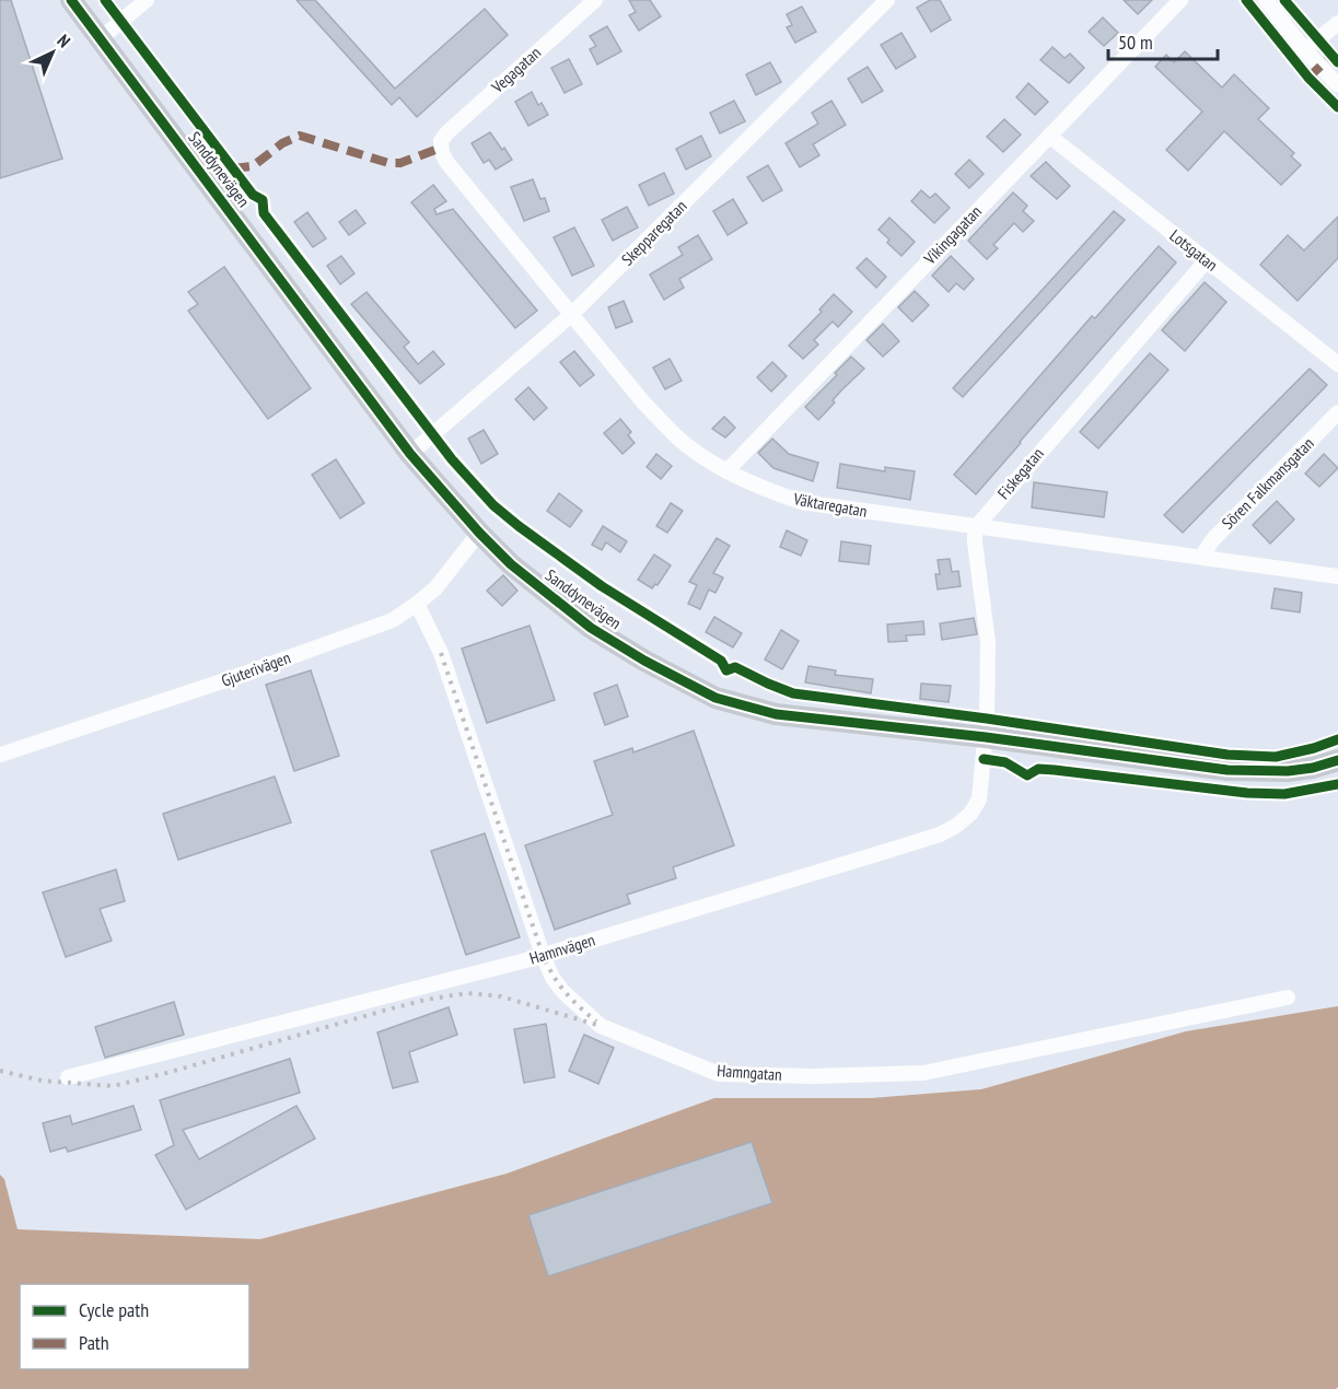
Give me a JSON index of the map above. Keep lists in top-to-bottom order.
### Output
{
  "streets": {
    "street": [
      "Vegagatan",
      "Sanddynevägen",
      "Skepparegatan",
      "Vikingagatan",
      "Lotsgatan",
      "Fiskegatan",
      "Sören Falkmansgatan",
      "Väktaregatan",
      "Gjuterivägen",
      "Hamnvägen",
      "Hamngatan"
    ]
  },
  "crossings": [
    ["Vegagatan", "Väktaregatan"],
    ["Sanddynevägen", "Skepparegatan"],
    ["Sanddynevägen", "Gjuterivägen"],
    ["Sanddynevägen", "Hamnvägen"],
    ["Skepparegatan", "Väktaregatan"],
    ["Vikingagatan", "Lotsgatan"],
    ["Vikingagatan", "Väktaregatan"],
    ["Lotsgatan", "Fiskegatan"],
    ["Fiskegatan", "Väktaregatan"],
    ["Sören Falkmansgatan", "Väktaregatan"],
    ["Gjuterivägen", "Hamngatan"],
    ["Hamnvägen", "Hamngatan"]
  ],
  "legend": ["Cycle path", "Path"],
  "scale_bar": "50 m",
  "north": "top right"
}
